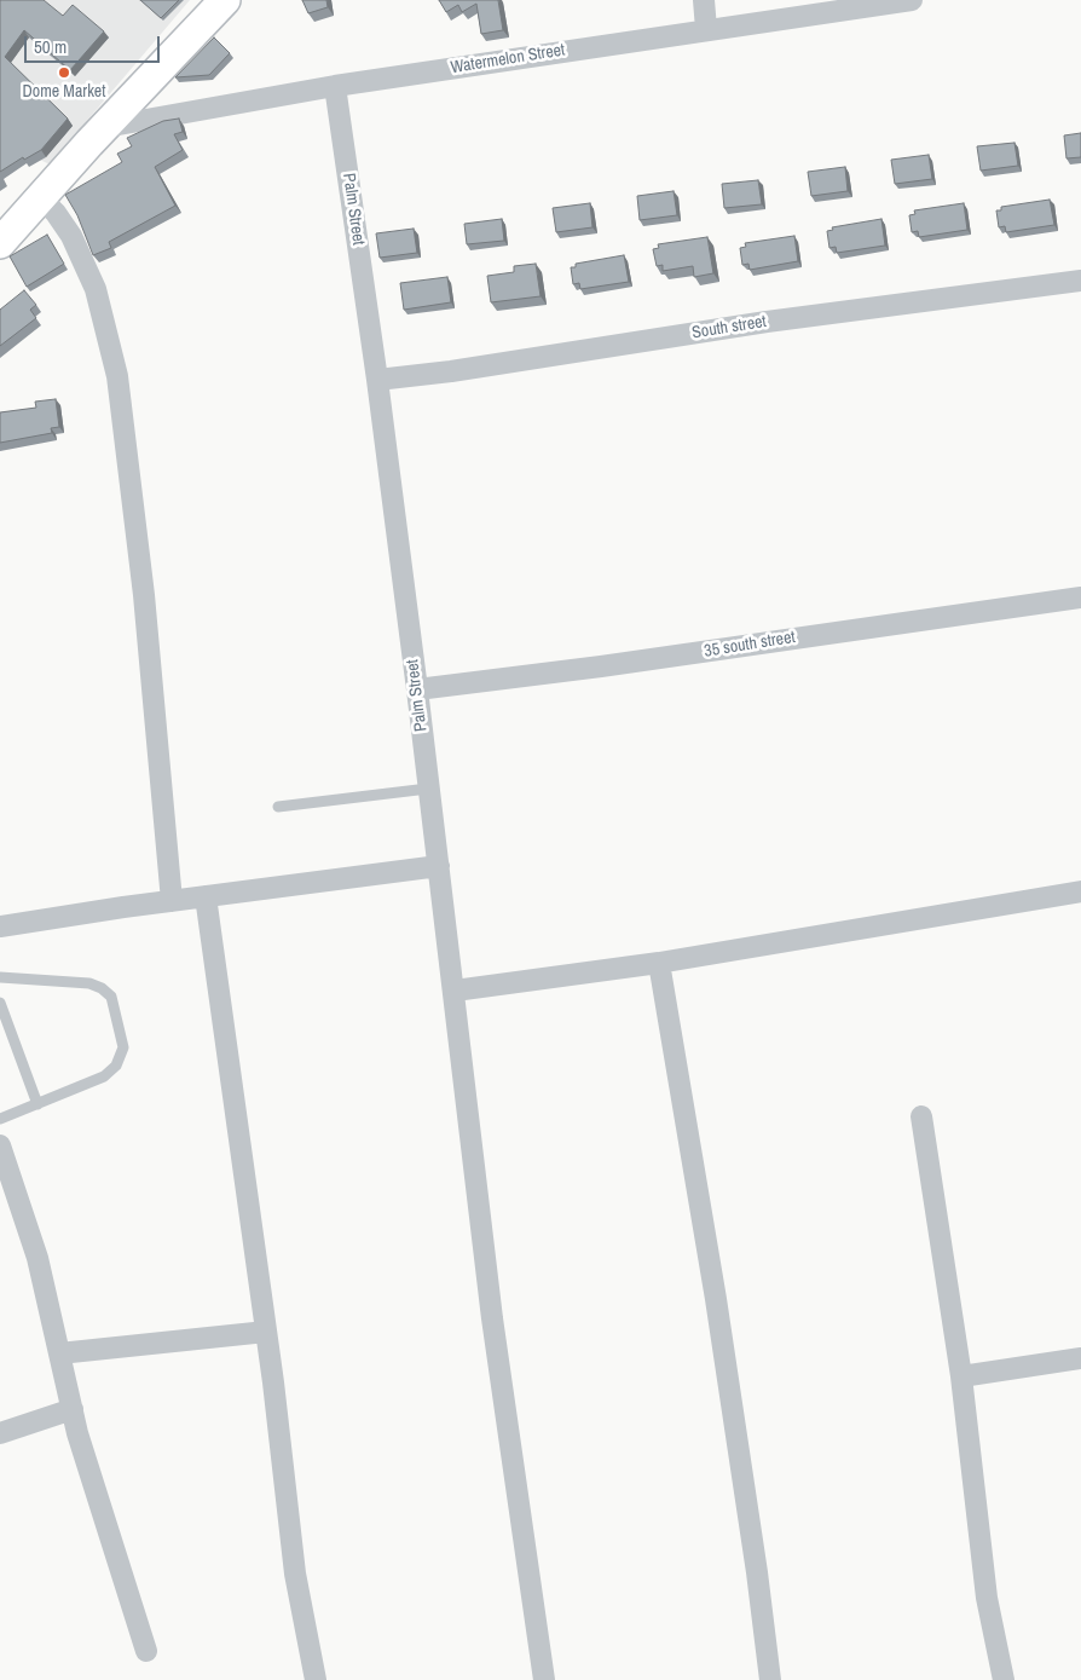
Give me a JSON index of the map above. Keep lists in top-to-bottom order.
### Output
{
  "streets": {
    "street": [
      "Watermelon Street",
      "Palm Street",
      "South street",
      "35 south street"
    ]
  },
  "crossings": [
    ["Watermelon Street", "Palm Street"],
    ["Palm Street", "South street"],
    ["Palm Street", "35 south street"]
  ],
  "places": ["Dome Market"],
  "scale_bar": "50 m"
}
